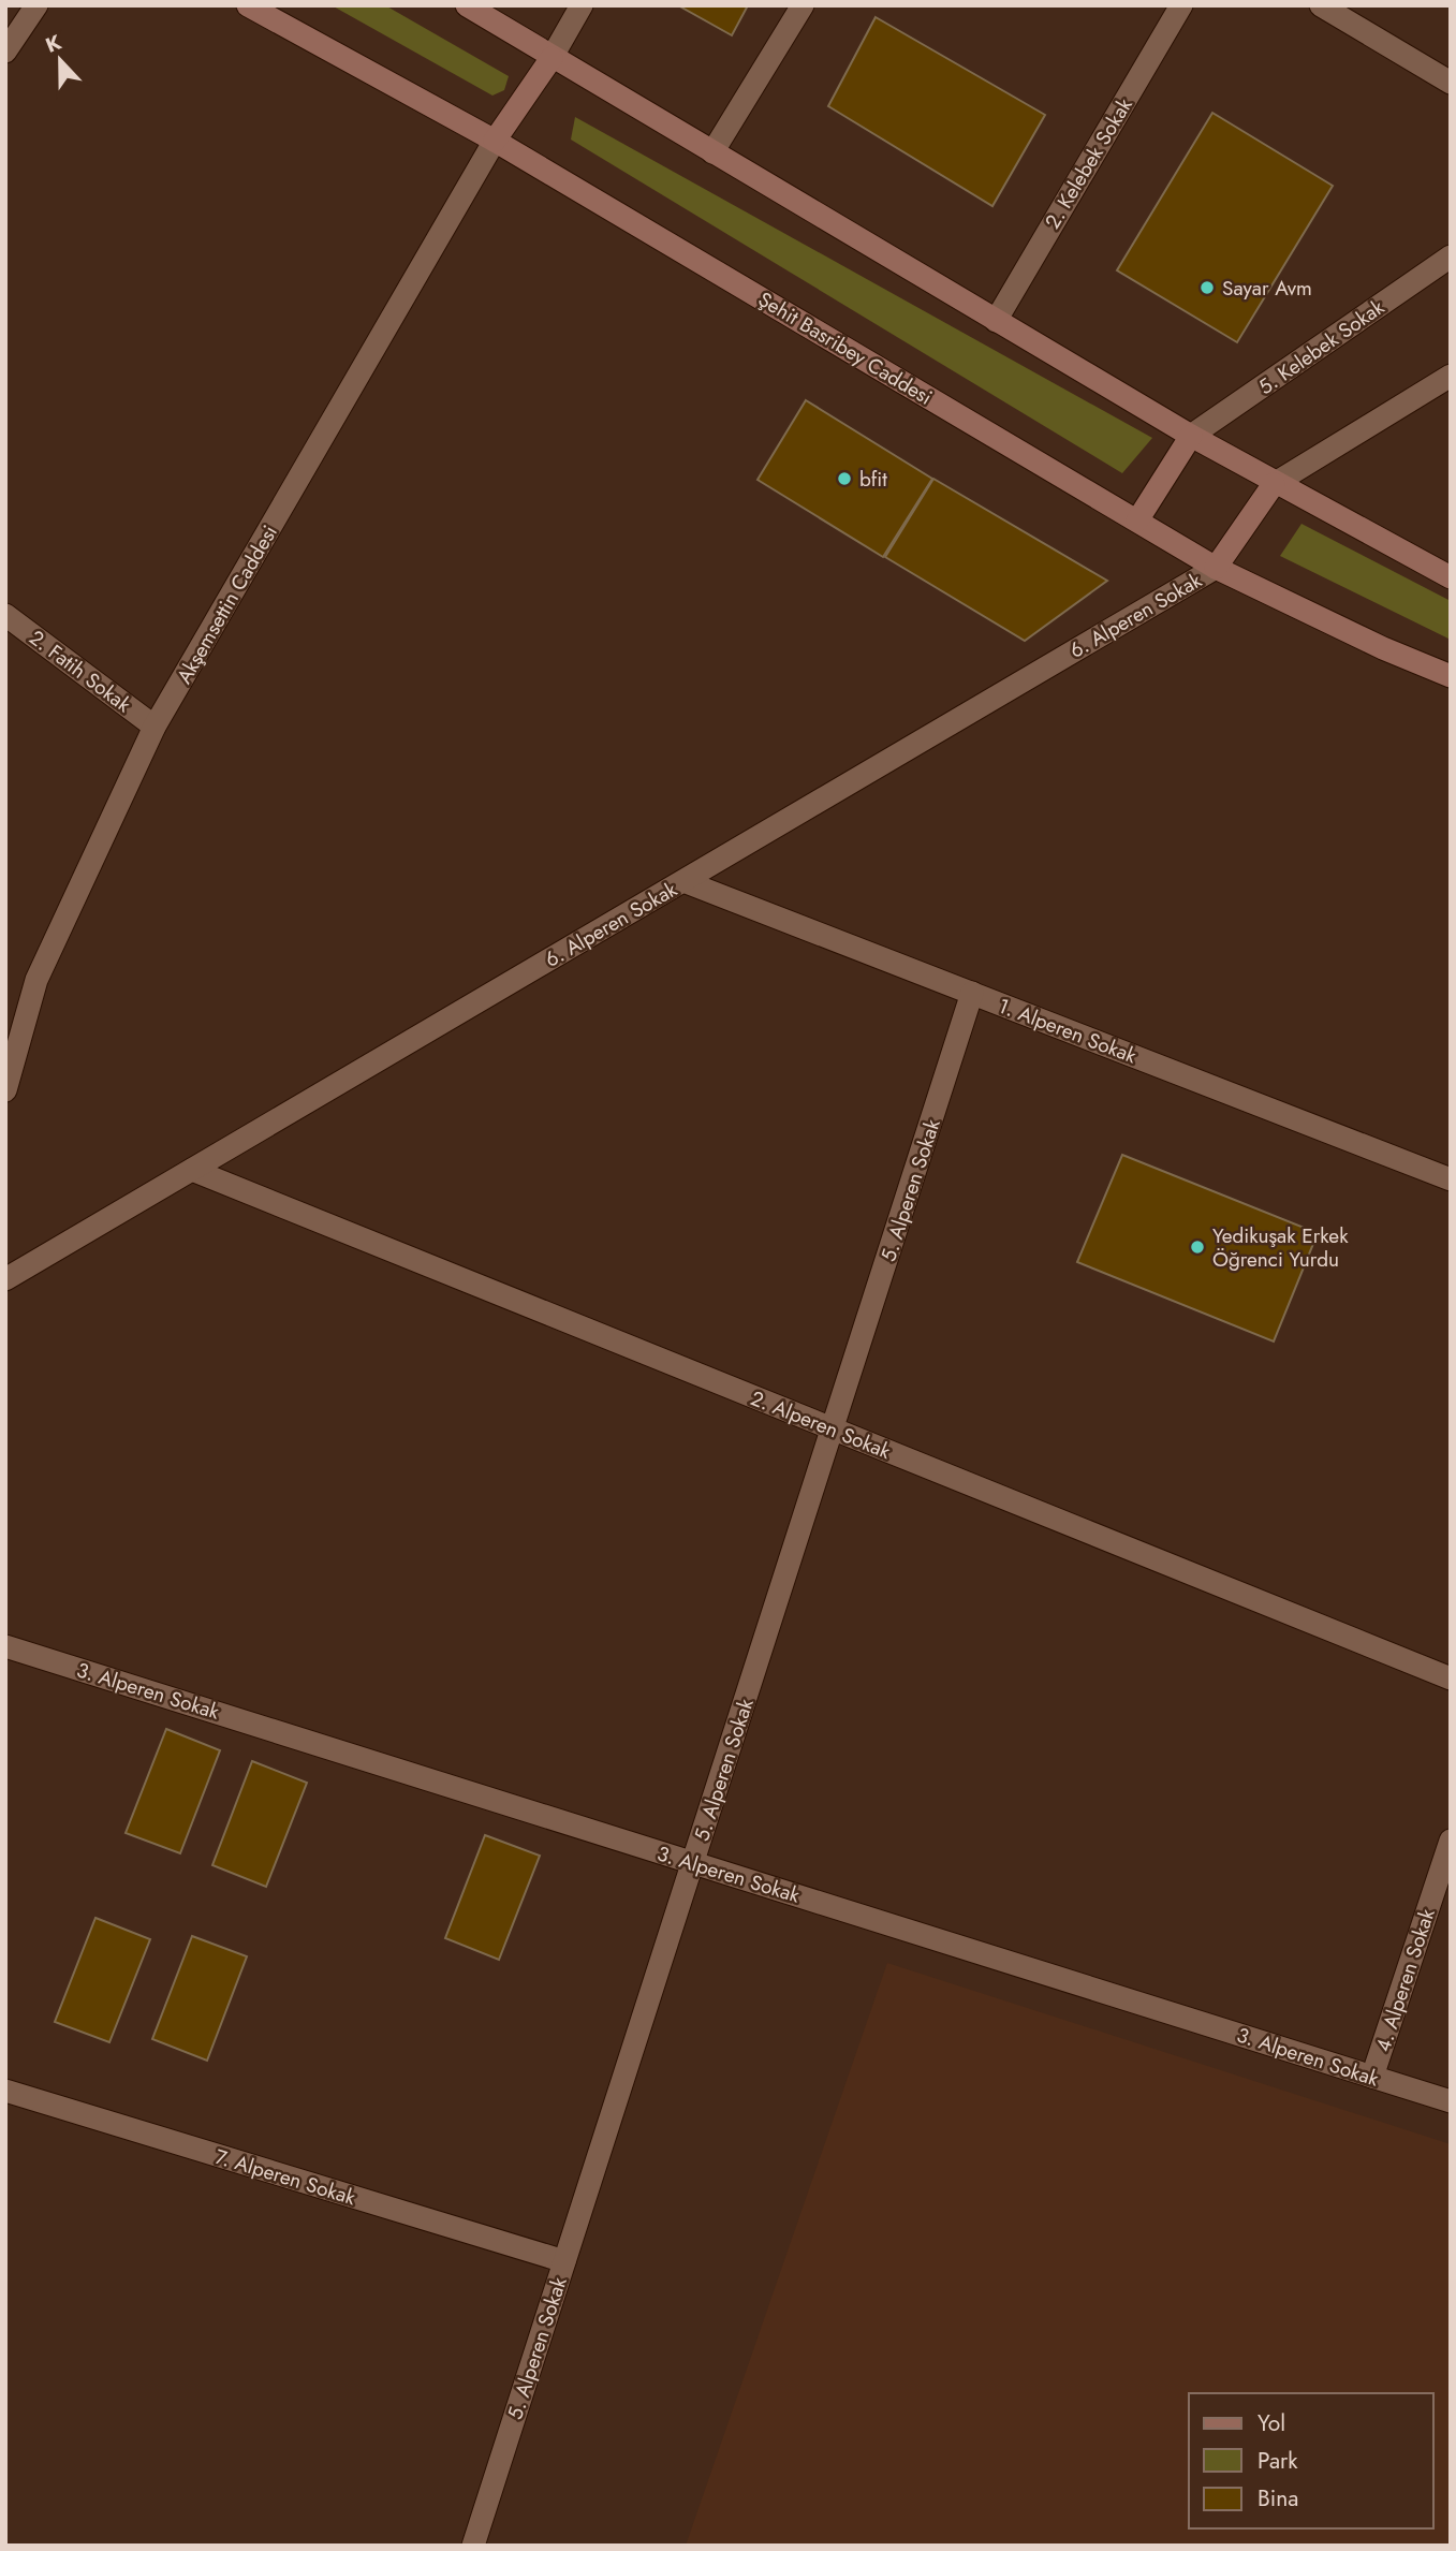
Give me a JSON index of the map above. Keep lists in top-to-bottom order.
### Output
{
  "streets": {
    "street": [
      "2. Kelebek Sokak",
      "5. Kelebek Sokak",
      "Şehit Basribey Caddesi",
      "Akşemsettin Caddesi",
      "6. Alperen Sokak",
      "2. Fatih Sokak",
      "1. Alperen Sokak",
      "5. Alperen Sokak",
      "2. Alperen Sokak",
      "3. Alperen Sokak",
      "4. Alperen Sokak",
      "7. Alperen Sokak"
    ]
  },
  "crossings": [
    ["Şehit Basribey Caddesi", "Akşemsettin Caddesi"],
    ["Şehit Basribey Caddesi", "6. Alperen Sokak"],
    ["Akşemsettin Caddesi", "2. Fatih Sokak"],
    ["6. Alperen Sokak", "1. Alperen Sokak"],
    ["6. Alperen Sokak", "2. Alperen Sokak"],
    ["1. Alperen Sokak", "5. Alperen Sokak"],
    ["5. Alperen Sokak", "2. Alperen Sokak"],
    ["5. Alperen Sokak", "3. Alperen Sokak"],
    ["5. Alperen Sokak", "7. Alperen Sokak"],
    ["3. Alperen Sokak", "4. Alperen Sokak"]
  ],
  "places": ["Sayar Avm", "bfit", "Yedikuşak Erkek Öğrenci Yurdu"],
  "legend": ["Yol", "Park", "Bina"],
  "north": "top"
}
